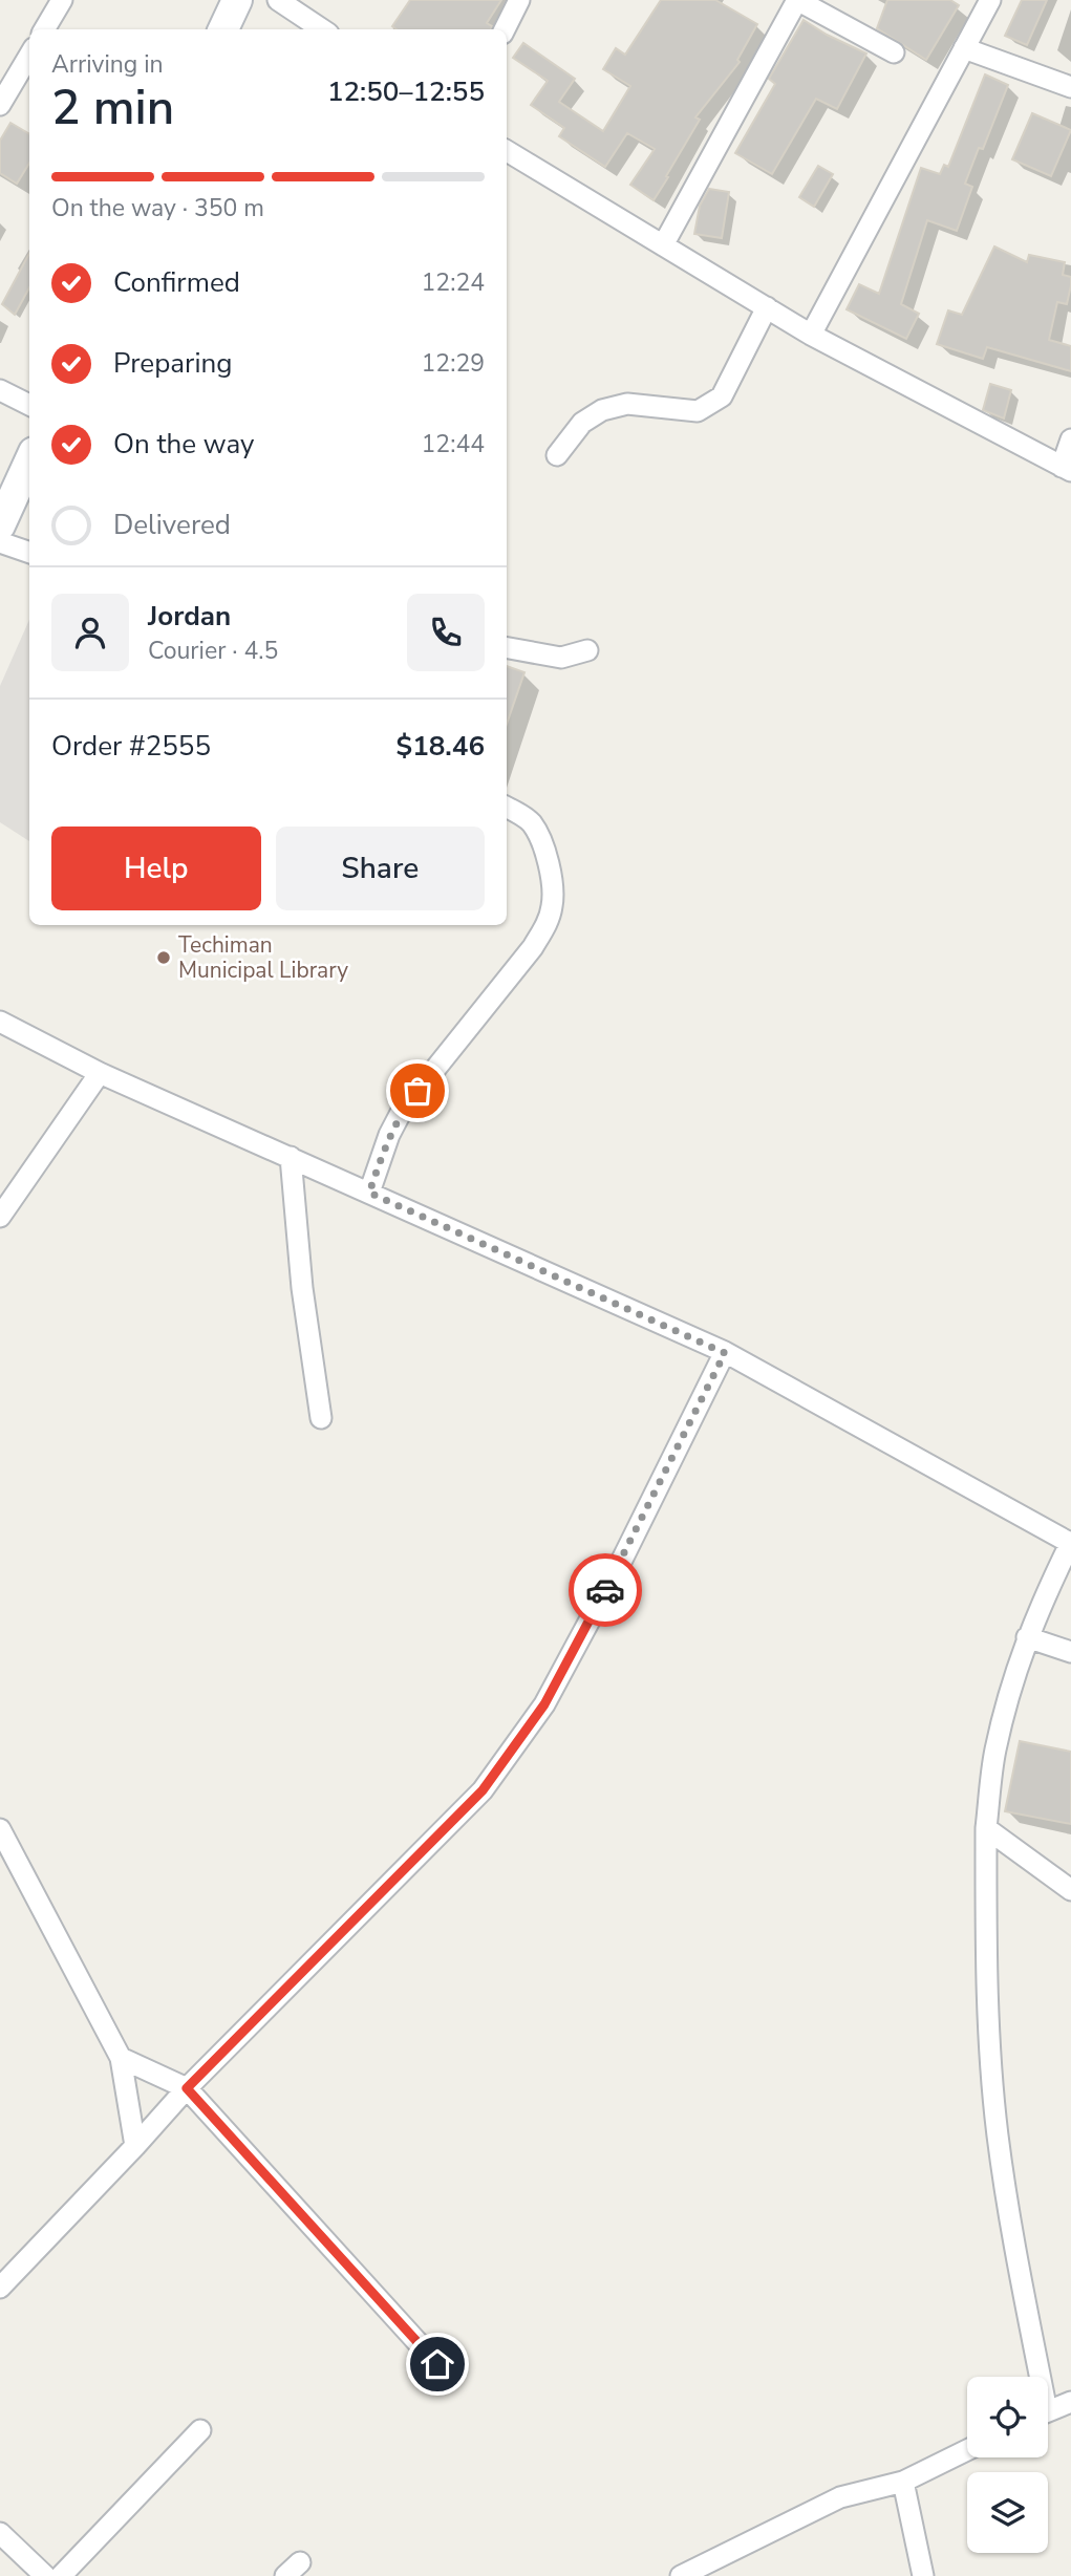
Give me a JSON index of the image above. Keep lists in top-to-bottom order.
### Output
{
  "places": ["Techiman Municipal Library"],
  "page": {
    "heading": ["2 min", "Arriving in", "12:50–12:55"],
    "panel": [
      "Jordan",
      "Courier · 4.5",
      "Order #2555",
      "$18.46"
    ],
    "bar": "On the way · 350 m",
    "list": [
      ["Confirmed", "12:24"],
      ["Preparing", "12:29"],
      ["On the way", "12:44"],
      "Delivered"
    ],
    "buttons": ["Help", "Share"]
  }
}
